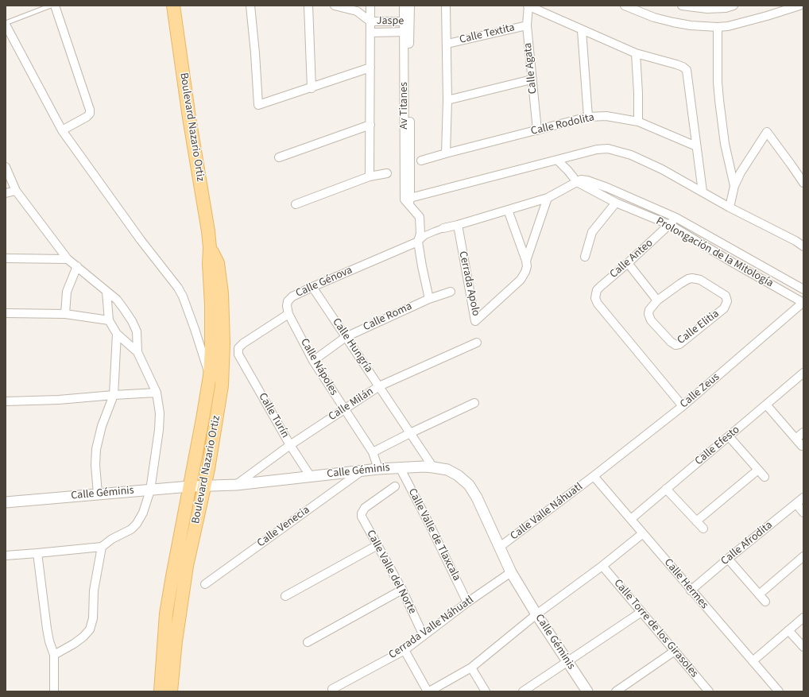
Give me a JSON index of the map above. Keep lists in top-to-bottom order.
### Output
{
  "streets": {
    "main road": ["Boulevard Nazario Ortiz"],
    "street": [
      "Jaspe",
      "Calle Textita",
      "Calle Agata",
      "Av Titanes",
      "Calle Rodolita",
      "Prolongación de la Mitología",
      "Calle Anteo",
      "Calle Génova",
      "Cerrada Apolo",
      "Calle Roma",
      "Calle Elitia",
      "Calle Hungría",
      "Calle Nápoles",
      "Calle Zeus",
      "Calle Milán",
      "Calle Turín",
      "Calle Efesto",
      "Calle Géminis",
      "Calle Valle Náhuatl",
      "Calle Venecia",
      "Calle Valle de Tlaxcala",
      "Calle Afrodita",
      "Calle Valle del Norte",
      "Calle Hermes",
      "Cerrada Valle Náhuatl",
      "Calle Torre de los Girasoles"
    ]
  },
  "crossings": [
    ["Jaspe", "Av Titanes"],
    ["Calle Textita", "Calle Agata"],
    ["Calle Agata", "Calle Rodolita"],
    ["Boulevard Nazario Ortiz", "Calle Géminis"],
    ["Prolongación de la Mitología", "Calle Anteo"],
    ["Prolongación de la Mitología", "Calle Zeus"],
    ["Calle Anteo", "Calle Zeus"],
    ["Calle Génova", "Calle Hungría"],
    ["Calle Génova", "Calle Nápoles"],
    ["Calle Génova", "Calle Turín"],
    ["Calle Roma", "Calle Hungría"],
    ["Calle Roma", "Calle Nápoles"],
    ["Calle Hungría", "Calle Milán"],
    ["Calle Hungría", "Calle Géminis"],
    ["Calle Nápoles", "Calle Milán"],
    ["Calle Nápoles", "Calle Turín"],
    ["Calle Nápoles", "Calle Géminis"],
    ["Calle Zeus", "Calle Valle Náhuatl"],
    ["Calle Zeus", "Calle Hermes"],
    ["Calle Milán", "Calle Turín"],
    ["Calle Milán", "Calle Géminis"],
    ["Calle Turín", "Calle Géminis"],
    ["Calle Efesto", "Calle Hermes"],
    ["Calle Géminis", "Calle Valle Náhuatl"],
    ["Calle Géminis", "Calle Venecia"],
    ["Calle Géminis", "Calle Valle de Tlaxcala"],
    ["Calle Géminis", "Cerrada Valle Náhuatl"],
    ["Calle Valle Náhuatl", "Calle Hermes"],
    ["Calle Valle de Tlaxcala", "Cerrada Valle Náhuatl"],
    ["Calle Afrodita", "Calle Hermes"],
    ["Calle Valle del Norte", "Cerrada Valle Náhuatl"]
  ]
}
